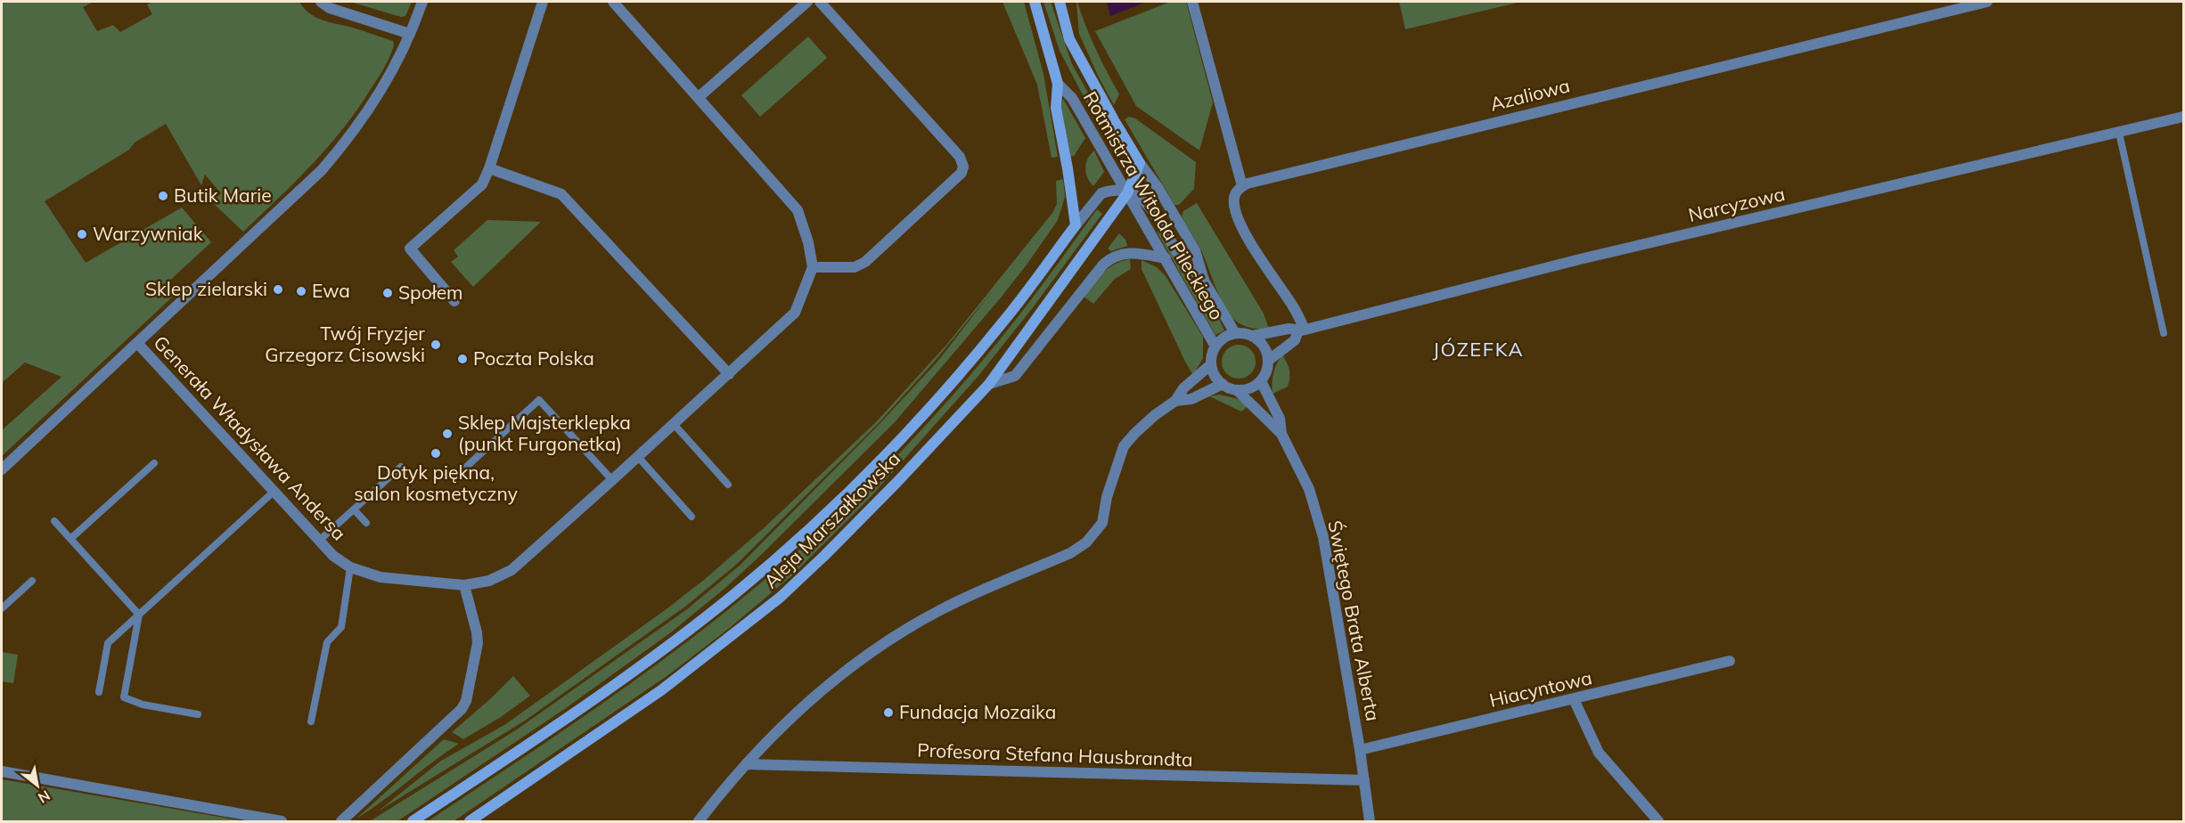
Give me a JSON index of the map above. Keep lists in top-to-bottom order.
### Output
{
  "streets": {
    "main road": ["Rotmistrza Witolda Pileckiego", "Aleja Marszałkowska"],
    "street": [
      "Azaliowa",
      "Narcyzowa",
      "Generała Władysława Andersa",
      "Świętego Brata Alberta",
      "Hiacyntowa",
      "Profesora Stefana Hausbrandta"
    ]
  },
  "crossings": [
    ["Narcyzowa", "Rotmistrza Witolda Pileckiego"],
    ["Narcyzowa", "Świętego Brata Alberta"],
    ["Rotmistrza Witolda Pileckiego", "Aleja Marszałkowska"],
    ["Rotmistrza Witolda Pileckiego", "Świętego Brata Alberta"],
    ["Świętego Brata Alberta", "Hiacyntowa"],
    ["Świętego Brata Alberta", "Profesora Stefana Hausbrandta"]
  ],
  "districts": ["JÓZEFKA"],
  "places": [
    "Butik Marie",
    "Warzywniak",
    "Sklep zielarski",
    "Ewa",
    "Społem",
    "Twój Fryzjer Grzegorz Cisowski",
    "Poczta Polska",
    "Sklep Majsterklepka (punkt Furgonetka)",
    "Dotyk piękna, salon kosmetyczny",
    "Fundacja Mozaika"
  ],
  "north": "bottom right"
}
